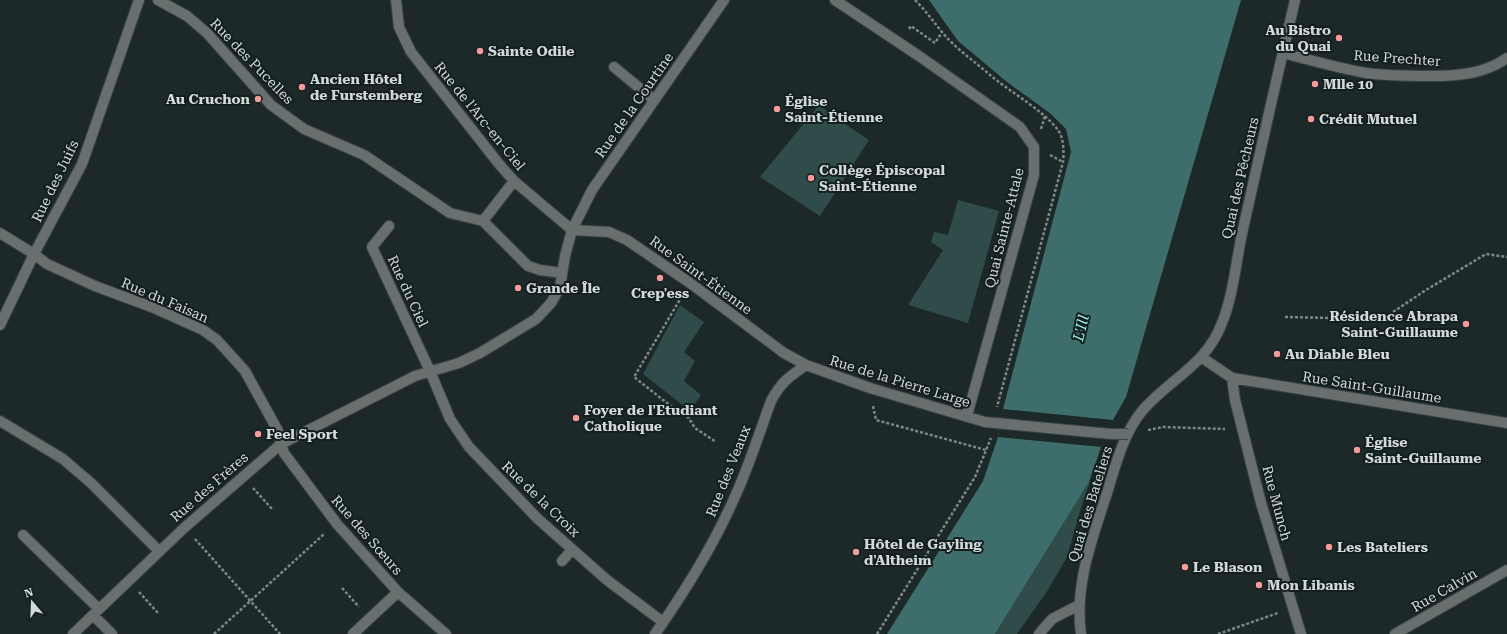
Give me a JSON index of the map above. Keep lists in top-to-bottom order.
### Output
{
  "streets": {
    "street": [
      "Rue Prechter",
      "Rue des Pucelles",
      "Rue de la Courtine",
      "Rue de l'Arc-en-Ciel",
      "Quai des Pêcheurs",
      "Rue des Juifs",
      "Quai Sainte-Attale",
      "Rue Saint-Étienne",
      "Rue du Ciel",
      "Rue du Faisan",
      "Rue de la Pierre Large",
      "Rue Saint-Guillaume",
      "Rue des Veaux",
      "Rue des Frères",
      "Rue de la Croix",
      "Rue Munch",
      "Quai des Bateliers",
      "Rue des Sœurs",
      "Rue Calvin"
    ]
  },
  "crossings": [
    ["Rue Prechter", "Quai des Pêcheurs"],
    ["Rue de la Courtine", "Rue de l'Arc-en-Ciel"],
    ["Rue de la Courtine", "Rue Saint-Étienne"],
    ["Rue de la Courtine", "Rue des Frères"],
    ["Rue de l'Arc-en-Ciel", "Rue Saint-Étienne"],
    ["Quai des Pêcheurs", "Quai des Bateliers"],
    ["Rue des Juifs", "Rue du Faisan"],
    ["Quai Sainte-Attale", "Rue de la Pierre Large"],
    ["Rue Saint-Étienne", "Rue de la Pierre Large"],
    ["Rue Saint-Étienne", "Rue des Veaux"],
    ["Rue du Ciel", "Rue des Frères"],
    ["Rue du Ciel", "Rue de la Croix"],
    ["Rue du Faisan", "Rue des Frères"],
    ["Rue du Faisan", "Rue des Sœurs"],
    ["Rue de la Pierre Large", "Rue des Veaux"],
    ["Rue de la Pierre Large", "Quai des Bateliers"],
    ["Rue Saint-Guillaume", "Rue Munch"],
    ["Rue des Veaux", "Rue de la Croix"],
    ["Rue des Frères", "Rue de la Croix"],
    ["Rue des Frères", "Rue des Sœurs"]
  ],
  "water": ["L'Ill"],
  "places": [
    "Au Bistro du Quai",
    "Sainte Odile",
    "Mlle 10",
    "Ancien Hôtel de Furstemberg",
    "Au Cruchon",
    "Église Saint-Étienne",
    "Crédit Mutuel",
    "Collège Épiscopal Saint-Étienne",
    "Crep'ess",
    "Grande Île",
    "Résidence Abrapa Saint-Guillaume",
    "Au Diable Bleu",
    "Foyer de l'Etudiant Catholique",
    "Feel Sport",
    "Église Saint-Guillaume",
    "Les Bateliers",
    "Hôtel de Gayling d'Altheim",
    "Le Blason",
    "Mon Libanis"
  ],
  "north": "top"
}
